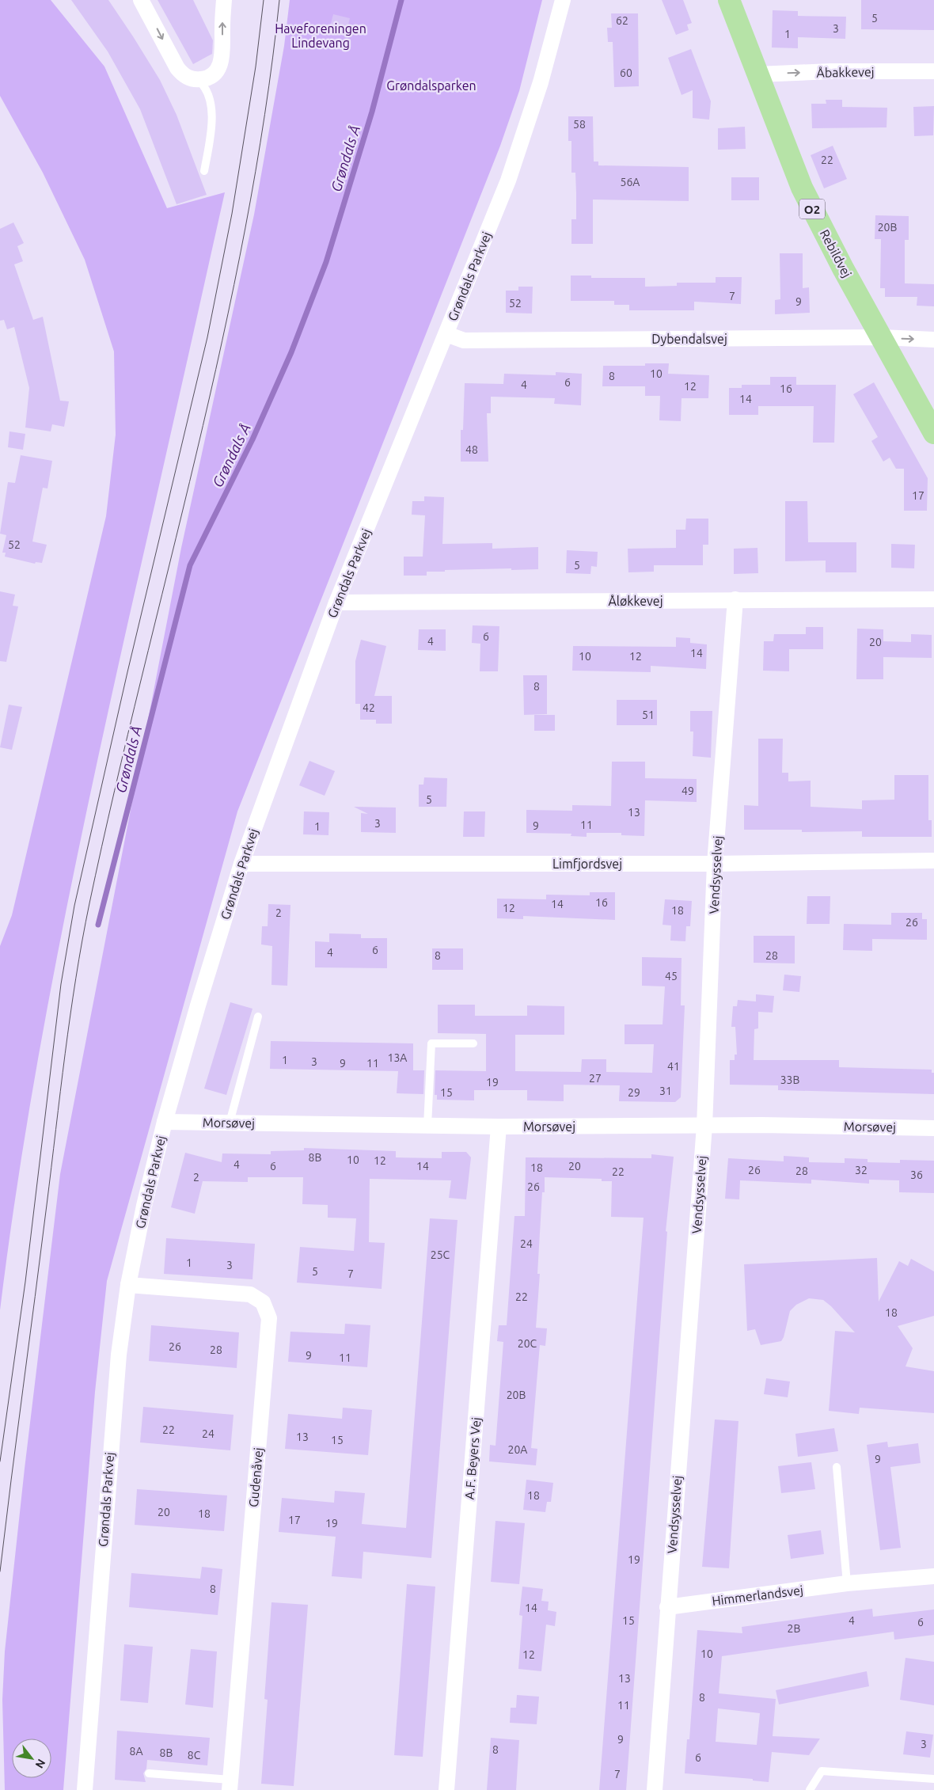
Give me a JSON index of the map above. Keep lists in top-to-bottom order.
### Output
{
  "streets": {
    "main road": ["O2", "Rebildvej"],
    "street": [
      "Åbakkevej",
      "Grøndals Parkvej",
      "Dybendalsvej",
      "Åløkkevej",
      "Limfjordsvej",
      "Vendsysselvej",
      "Morsøvej",
      "A.F. Beyers Vej",
      "Gudenåvej",
      "Himmerlandsvej"
    ]
  },
  "crossings": [
    ["Åbakkevej", "Rebildvej"],
    ["Rebildvej", "Dybendalsvej"],
    ["Grøndals Parkvej", "Dybendalsvej"],
    ["Grøndals Parkvej", "Åløkkevej"],
    ["Grøndals Parkvej", "Limfjordsvej"],
    ["Grøndals Parkvej", "Morsøvej"],
    ["Grøndals Parkvej", "Gudenåvej"],
    ["Åløkkevej", "Vendsysselvej"],
    ["Limfjordsvej", "Vendsysselvej"],
    ["Vendsysselvej", "Morsøvej"],
    ["Vendsysselvej", "Himmerlandsvej"],
    ["Morsøvej", "A.F. Beyers Vej"]
  ],
  "one_way": ["Åbakkevej"],
  "water": ["Grøndals Å"],
  "parks": ["Haveforeningen Lindevang", "Grøndalsparken"],
  "house_numbers": [
    "5",
    "62",
    "3",
    "1",
    "60",
    "58",
    "22",
    "56A",
    "20B",
    "7",
    "9",
    "52",
    "10",
    "8",
    "6",
    "4",
    "12",
    "16",
    "14",
    "48",
    "17",
    "52",
    "5",
    "6",
    "4",
    "20",
    "14",
    "10",
    "12",
    "8",
    "42",
    "51",
    "49",
    "5",
    "13",
    "3",
    "11",
    "9",
    "1",
    "16",
    "14",
    "12",
    "18",
    "2",
    "26",
    "6",
    "4",
    "8",
    "28",
    "45",
    "13A",
    "1",
    "3",
    "9",
    "11",
    "41",
    "27",
    "33B",
    "19",
    "31",
    "15",
    "29",
    "8B",
    "10",
    "12",
    "4",
    "6",
    "14",
    "20",
    "18",
    "26",
    "32",
    "28",
    "22",
    "36",
    "2",
    "26",
    "24",
    "25C",
    "1",
    "3",
    "5",
    "7",
    "22",
    "18",
    "20C",
    "26",
    "28",
    "9",
    "11",
    "20B",
    "22",
    "24",
    "13",
    "15",
    "20A",
    "9",
    "18",
    "20",
    "18",
    "17",
    "19",
    "19",
    "8",
    "14",
    "15",
    "4",
    "6",
    "2B",
    "10",
    "12",
    "13",
    "8",
    "11",
    "9",
    "3",
    "8",
    "8A",
    "8B",
    "8C",
    "6",
    "7"
  ],
  "north": "bottom right"
}
